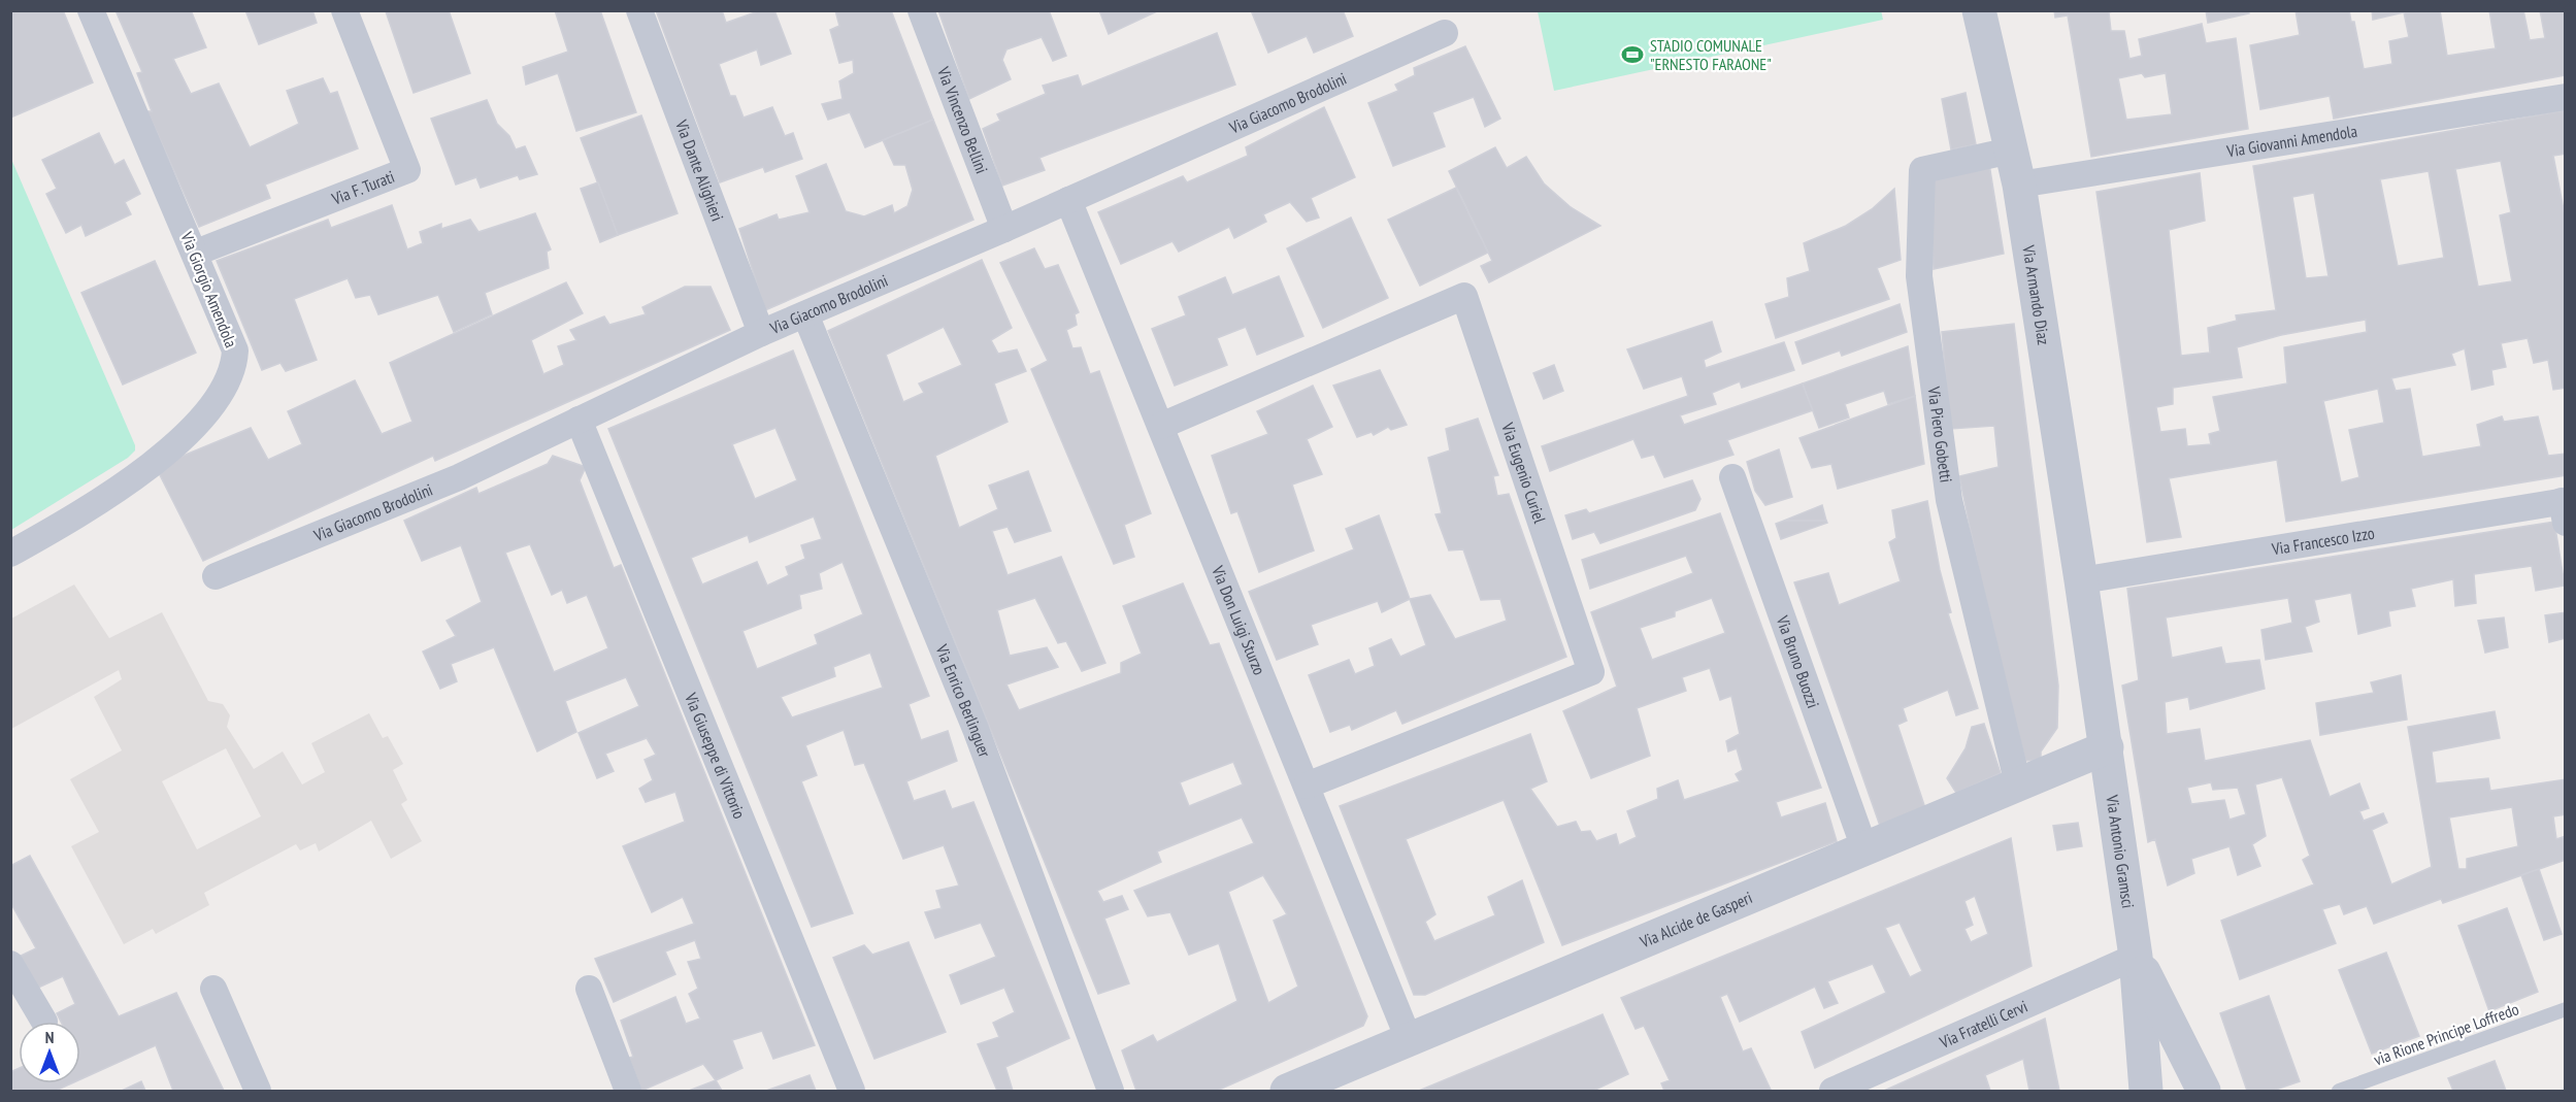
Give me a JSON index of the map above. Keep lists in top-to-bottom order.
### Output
{
  "streets": {
    "street": [
      "Via Giacomo Brodolini",
      "Via Vincenzo Bellini",
      "Via Giovanni Amendola",
      "Via Dante Alighieri",
      "Via F. Turati",
      "Via Giorgio Amendola",
      "Via Armando Diaz",
      "Via Piero Gobetti",
      "Via Eugenio Curiel",
      "Via Francesco Izzo",
      "Via Don Luigi Sturzo",
      "Via Bruno Buozzi",
      "Via Enrico Berlinguer",
      "Via Giuseppe di Vittorio",
      "Via Antonio Gramsci",
      "Via Alcide de Gasperi",
      "Via Fratelli Cervi"
    ],
    "lane": ["via Rione Principe Loffredo"]
  },
  "crossings": [
    ["Via Giacomo Brodolini", "Via Vincenzo Bellini"],
    ["Via Giacomo Brodolini", "Via Dante Alighieri"],
    ["Via Giacomo Brodolini", "Via Don Luigi Sturzo"],
    ["Via Giacomo Brodolini", "Via Enrico Berlinguer"],
    ["Via Giacomo Brodolini", "Via Giuseppe di Vittorio"],
    ["Via Giovanni Amendola", "Via Armando Diaz"],
    ["Via F. Turati", "Via Giorgio Amendola"],
    ["Via Armando Diaz", "Via Piero Gobetti"],
    ["Via Armando Diaz", "Via Francesco Izzo"],
    ["Via Armando Diaz", "Via Antonio Gramsci"],
    ["Via Armando Diaz", "Via Alcide de Gasperi"],
    ["Via Piero Gobetti", "Via Alcide de Gasperi"],
    ["Via Eugenio Curiel", "Via Don Luigi Sturzo"],
    ["Via Don Luigi Sturzo", "Via Alcide de Gasperi"],
    ["Via Bruno Buozzi", "Via Alcide de Gasperi"],
    ["Via Antonio Gramsci", "Via Alcide de Gasperi"],
    ["Via Antonio Gramsci", "Via Fratelli Cervi"]
  ],
  "places": {
    "sports": ["STADIO COMUNALE \"ERNESTO FARAONE\""]
  },
  "north": "top"
}
